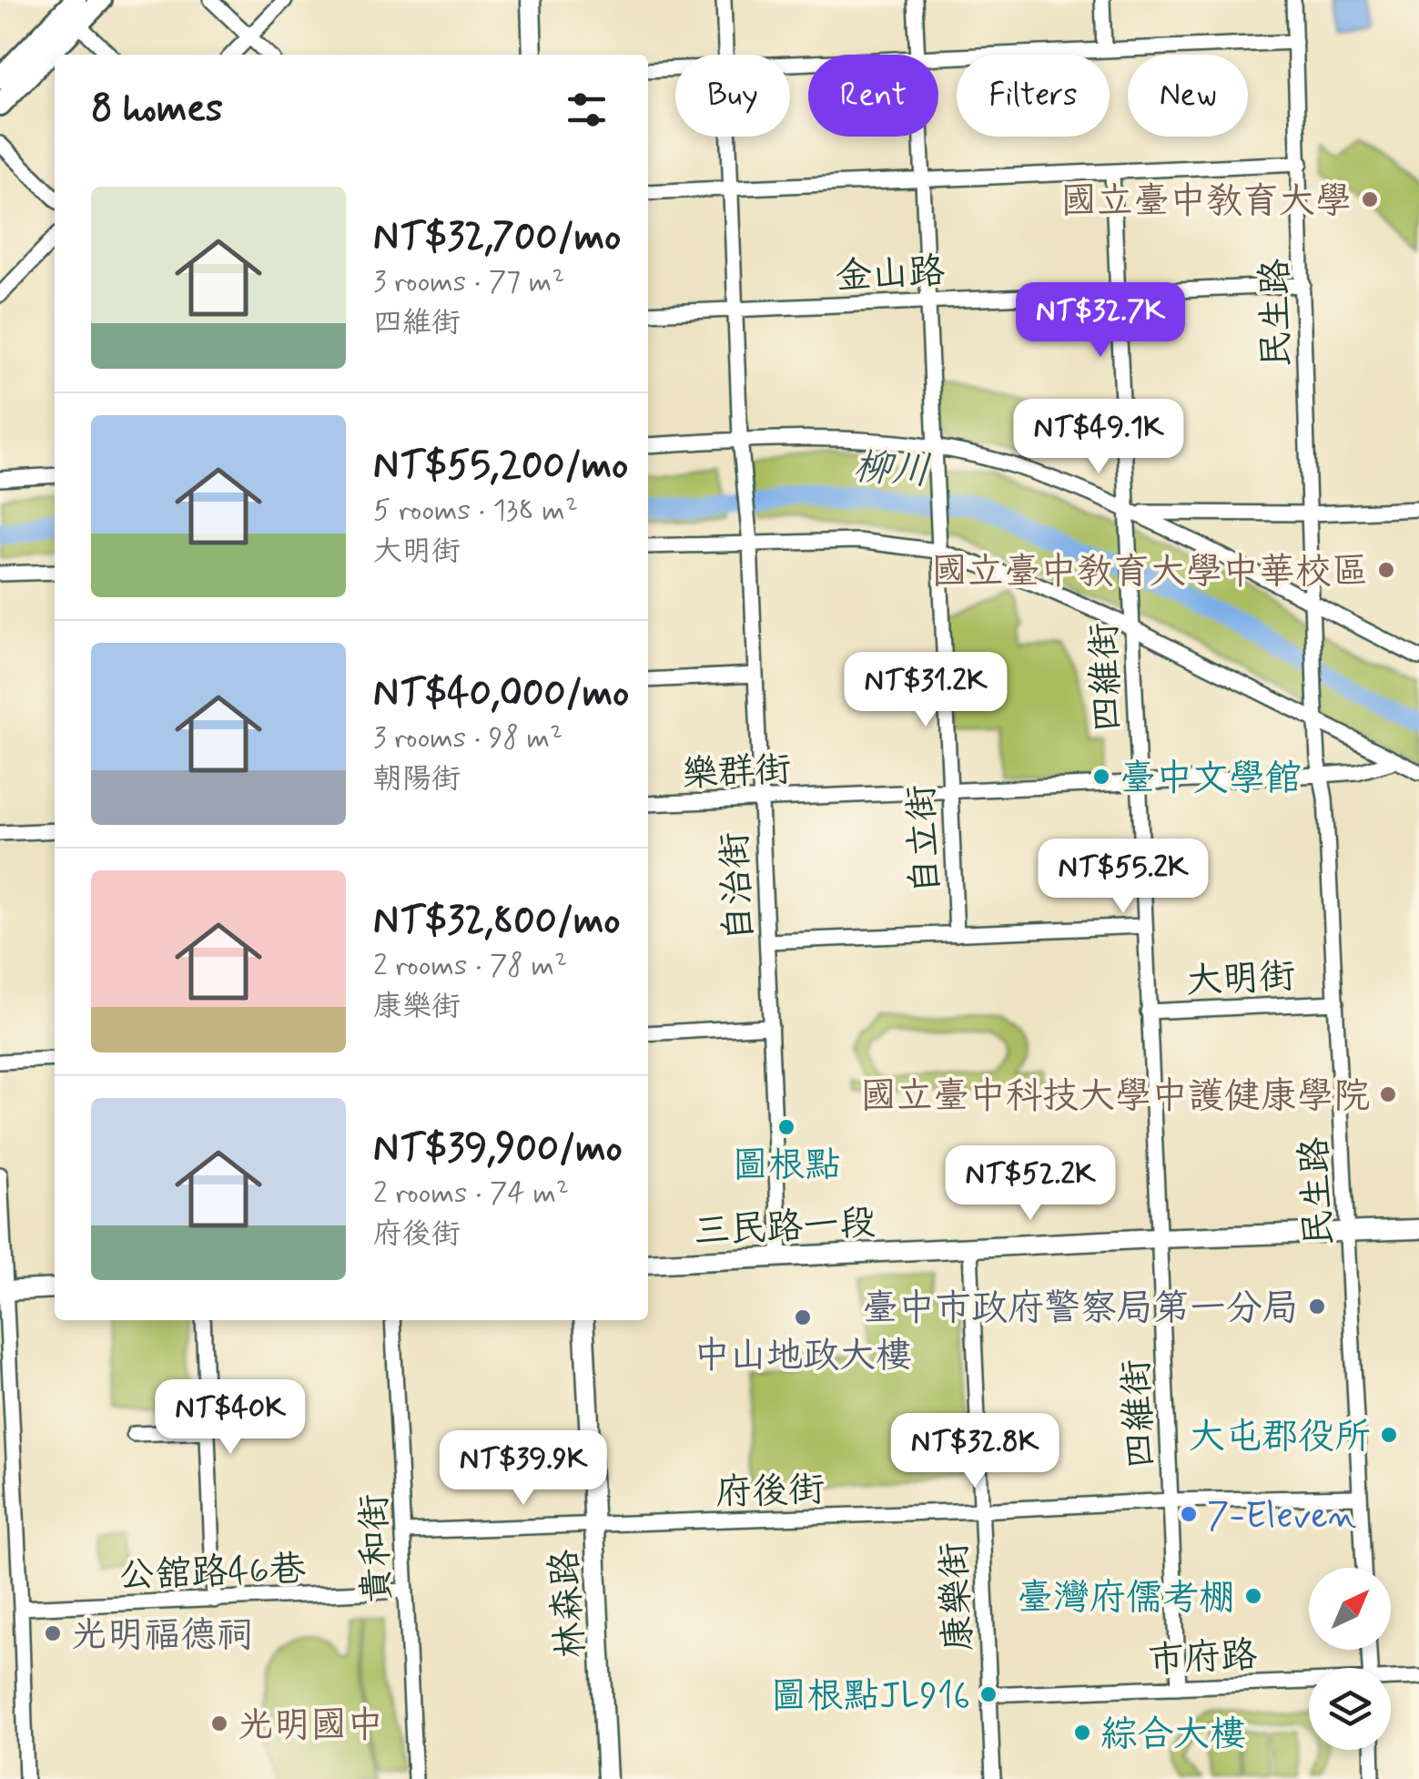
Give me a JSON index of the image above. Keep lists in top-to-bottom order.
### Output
{
  "streets": {
    "main road": ["三民路一段", "林森路"],
    "street": [
      "金山路",
      "民生路",
      "四維街",
      "樂群街",
      "自立街",
      "自治街",
      "大明街",
      "府後街",
      "貴和街",
      "公舘路46巷",
      "康樂街",
      "市府路"
    ]
  },
  "crossings": [
    ["金山路", "民生路"],
    ["民生路", "樂群街"],
    ["民生路", "大明街"],
    ["民生路", "三民路一段"],
    ["民生路", "府後街"],
    ["四維街", "樂群街"],
    ["四維街", "大明街"],
    ["四維街", "三民路一段"],
    ["四維街", "府後街"],
    ["四維街", "市府路"],
    ["樂群街", "自立街"],
    ["樂群街", "自治街"],
    ["自立街", "大明街"],
    ["自治街", "大明街"],
    ["自治街", "三民路一段"],
    ["三民路一段", "康樂街"],
    ["府後街", "貴和街"],
    ["府後街", "康樂街"],
    ["府後街", "林森路"],
    ["貴和街", "公舘路46巷"],
    ["康樂街", "市府路"]
  ],
  "water": ["柳川"],
  "places": [
    "國立臺中教育大學",
    "國立臺中教育大學中華校區",
    "臺中文學館",
    "國立臺中科技大學中護健康學院",
    "圖根點",
    "臺中市政府警察局第一分局",
    "中山地政大樓",
    "大屯郡役所",
    "7-Eleven",
    "臺灣府儒考棚",
    "光明福德祠",
    "圖根點JL916",
    "光明國中",
    "綜合大樓"
  ],
  "north": "top right",
  "page": {
    "chip": [
      "Buy",
      "Rent",
      "Filters",
      "New"
    ],
    "heading": "8 homes",
    "list": [
      {
        "name": "NT$32,700/mo",
        "note": "3 rooms · 77 m² · 四維街"
      },
      {
        "name": "NT$55,200/mo",
        "note": "5 rooms · 138 m² · 大明街"
      },
      {
        "name": "NT$40,000/mo",
        "note": "3 rooms · 98 m² · 朝陽街"
      },
      {
        "name": "NT$32,800/mo",
        "note": "2 rooms · 78 m² · 康樂街"
      },
      {
        "name": "NT$39,900/mo",
        "note": "2 rooms · 74 m² · 府後街"
      }
    ],
    "price": [
      "NT$32.7K",
      "NT$49.1K",
      "NT$31.2K",
      "NT$55.2K",
      "NT$52.2K",
      "NT$40K",
      "NT$32.8K",
      "NT$39.9K"
    ]
  }
}
